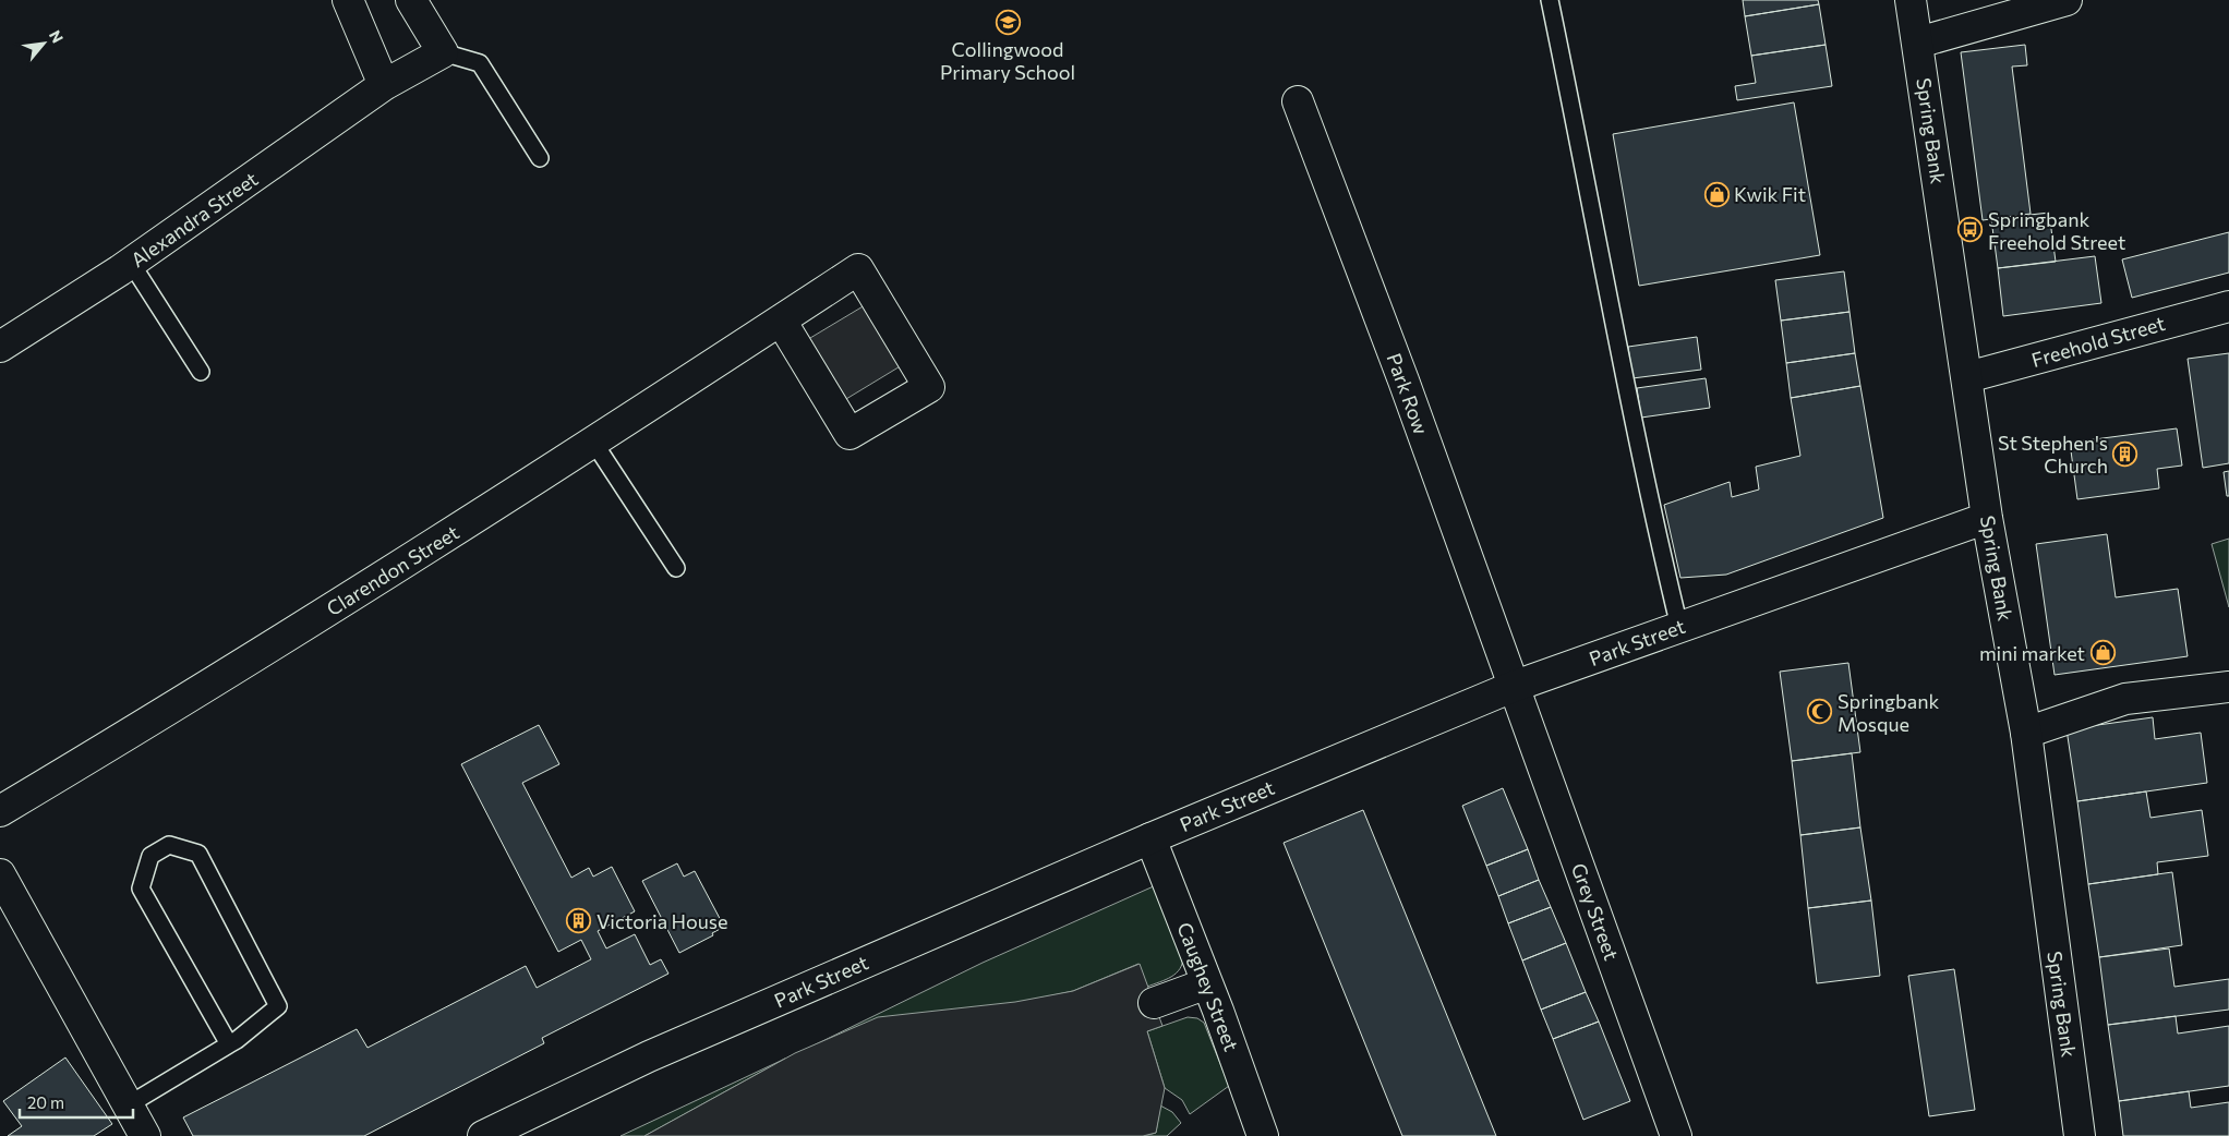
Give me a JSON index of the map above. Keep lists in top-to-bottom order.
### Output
{
  "streets": {
    "street": [
      "Spring Bank",
      "Alexandra Street",
      "Freehold Street",
      "Park Row",
      "Clarendon Street",
      "Park Street",
      "Grey Street",
      "Caughey Street"
    ]
  },
  "crossings": [
    ["Spring Bank", "Freehold Street"],
    ["Spring Bank", "Park Street"],
    ["Park Row", "Park Street"],
    ["Park Row", "Grey Street"],
    ["Park Street", "Grey Street"],
    ["Park Street", "Caughey Street"]
  ],
  "places": {
    "school or university": ["Collingwood Primary School"],
    "shop": ["Kwik Fit", "mini market"],
    "bus stop": ["Springbank Freehold Street"],
    "building": ["St Stephen's Church", "Victoria House"],
    "mosque": ["Springbank Mosque"]
  },
  "scale_bar": "20 m",
  "north": "top right"
}
